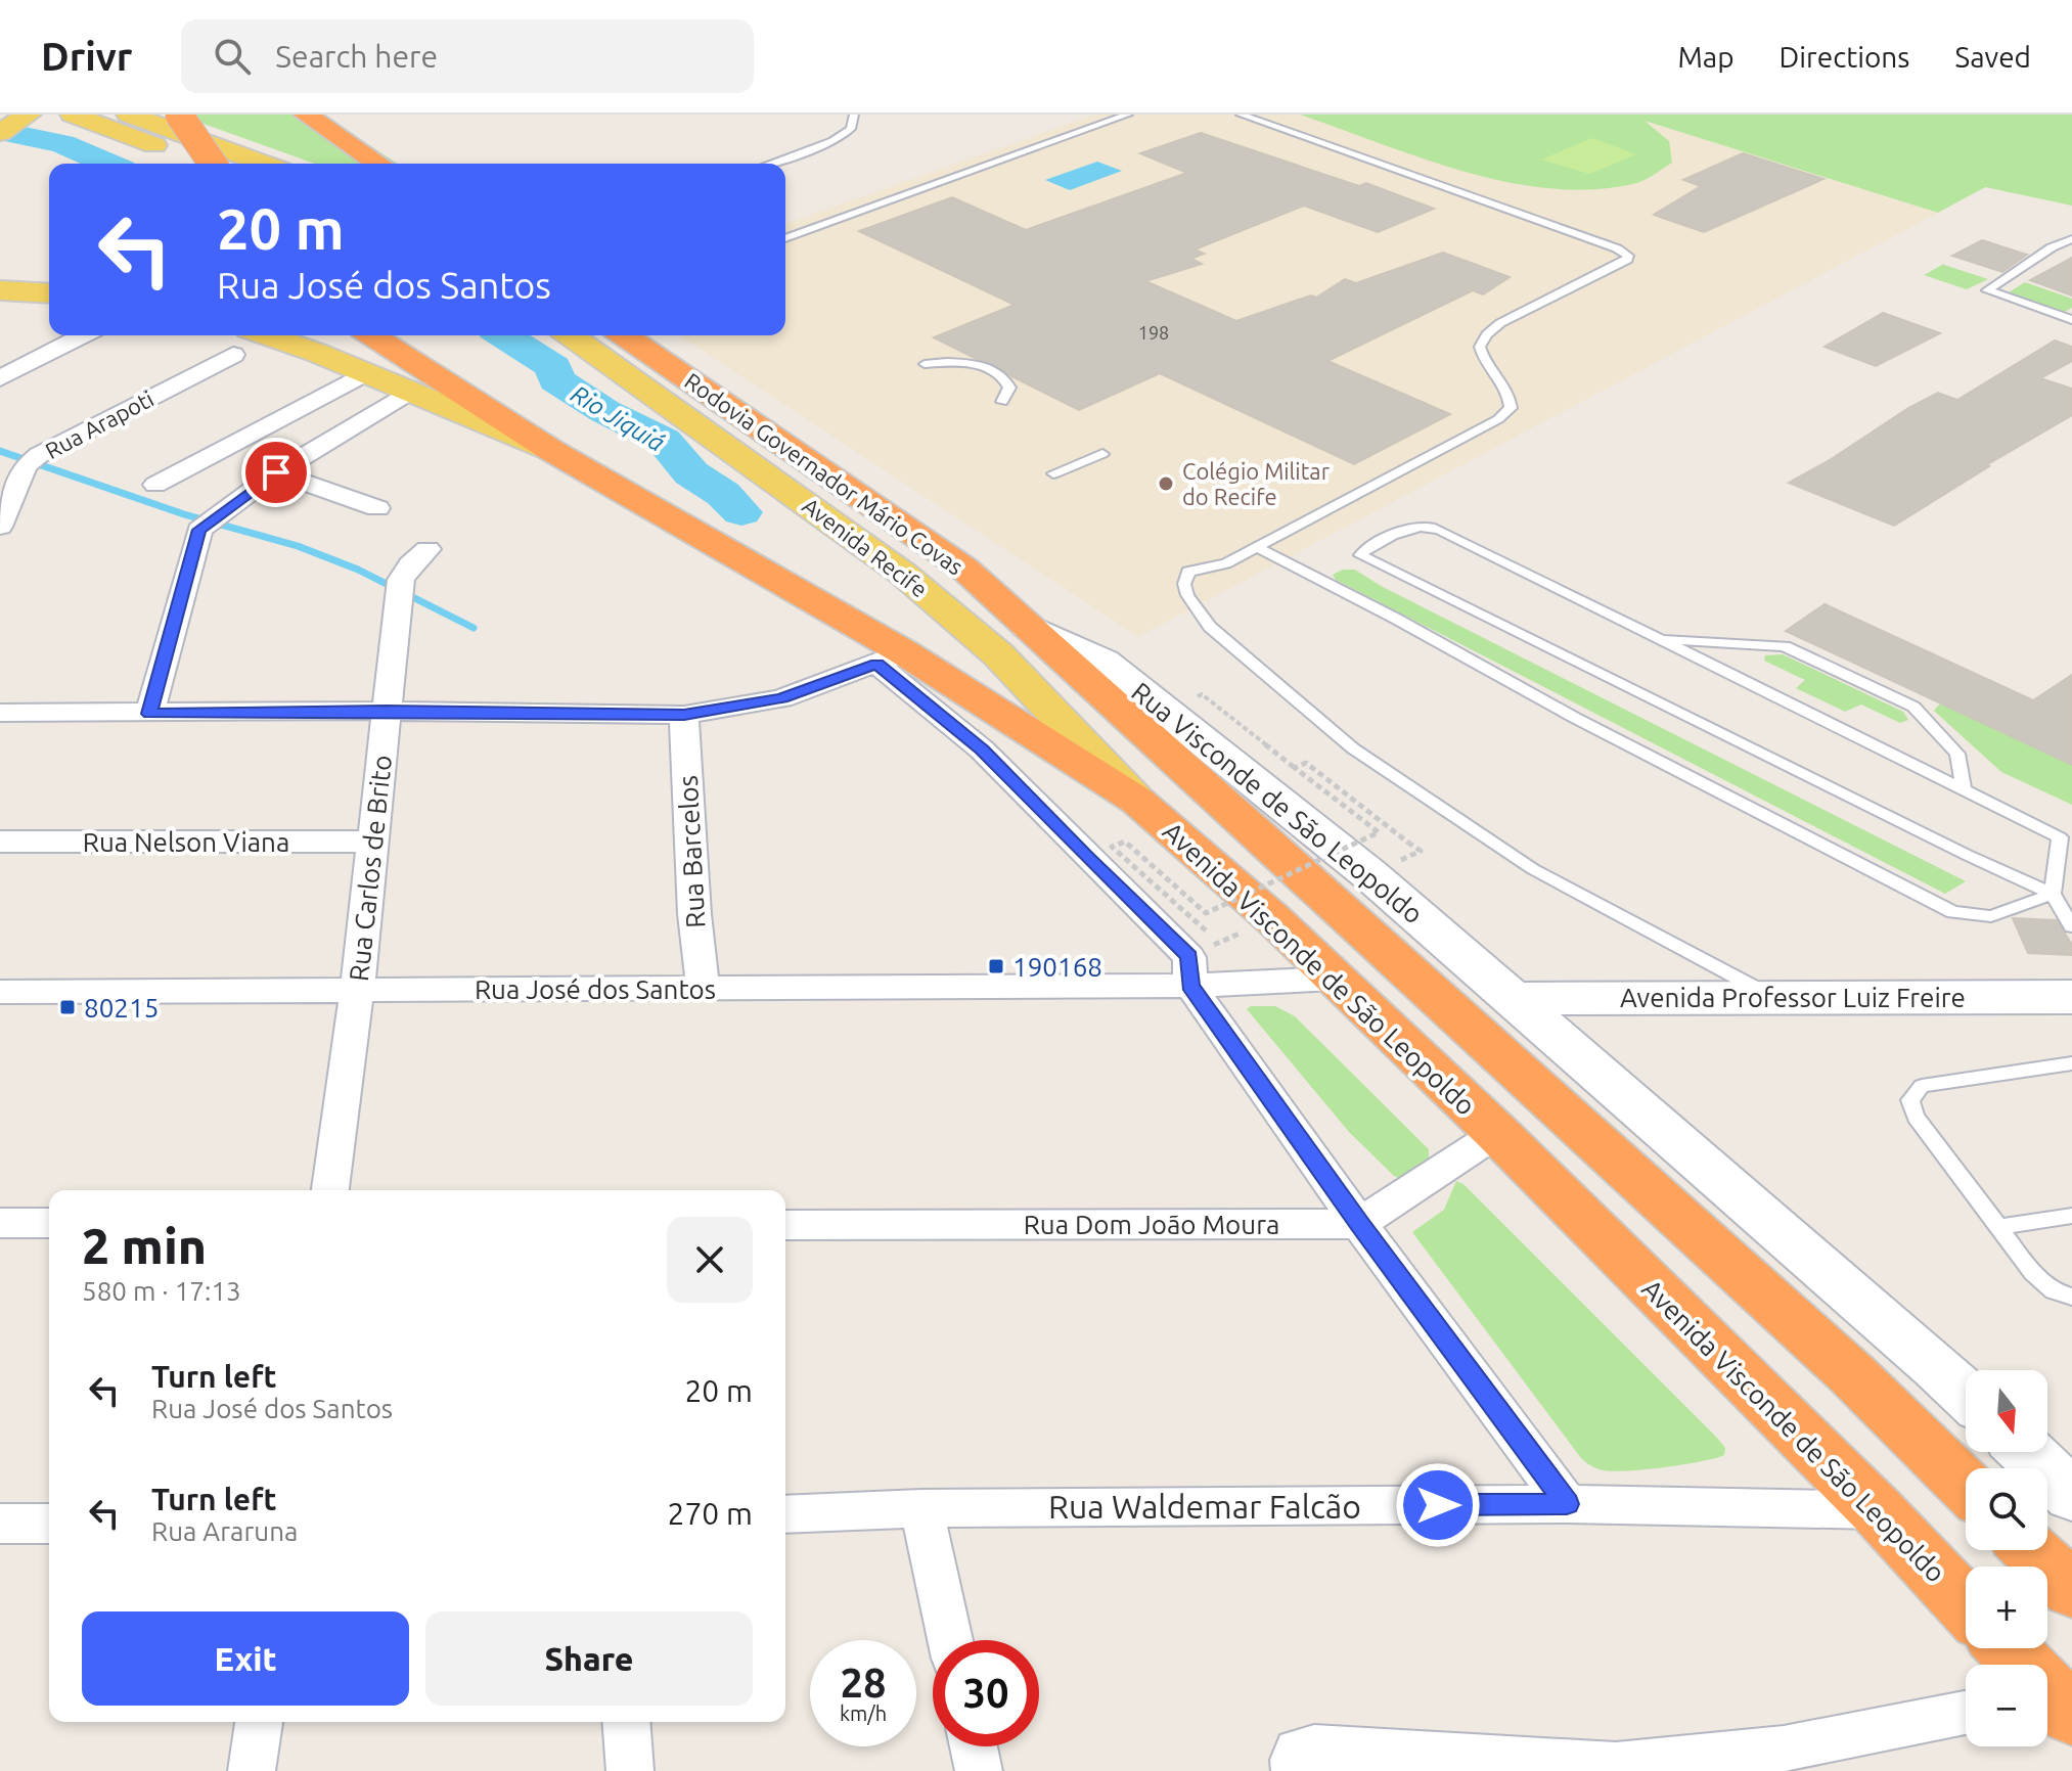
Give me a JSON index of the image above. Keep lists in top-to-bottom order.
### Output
{
  "streets": {
    "highway": ["Rodovia Governador Mário Covas", "Avenida Visconde de São Leopoldo"],
    "main road": ["Avenida Recife", "Rua Visconde de São Leopoldo", "Avenida Professor Luiz Freire"],
    "street": [
      "Rua Arapoti",
      "Rua Nelson Viana",
      "Rua Barcelos",
      "Rua Carlos de Brito",
      "Rua José dos Santos",
      "Rua Dom João Moura",
      "Rua Waldemar Falcão"
    ]
  },
  "crossings": [
    ["Rua Arapoti", "Avenida Visconde de São Leopoldo"],
    ["Rodovia Governador Mário Covas", "Rua Visconde de São Leopoldo"],
    ["Rodovia Governador Mário Covas", "Avenida Visconde de São Leopoldo"],
    ["Avenida Recife", "Avenida Visconde de São Leopoldo"],
    ["Rua Visconde de São Leopoldo", "Avenida Visconde de São Leopoldo"],
    ["Rua Visconde de São Leopoldo", "Avenida Professor Luiz Freire"],
    ["Rua Nelson Viana", "Rua Carlos de Brito"],
    ["Rua Barcelos", "Rua José dos Santos"],
    ["Rua Carlos de Brito", "Rua José dos Santos"],
    ["Avenida Visconde de São Leopoldo", "Rua José dos Santos"],
    ["Avenida Visconde de São Leopoldo", "Rua Waldemar Falcão"]
  ],
  "water": ["Rio Jiquiá"],
  "places": {
    "other": ["Colégio Militar do Recife"],
    "transit": ["190168", "80215"]
  },
  "house_numbers": ["198"],
  "north": "bottom",
  "page": {
    "header": "Drivr",
    "search": "Search here",
    "nav": ["Map", "Directions", "Saved"],
    "turn": ["20 m", "Rua José dos Santos"],
    "heading": ["2 min", "580 m · 17:13"],
    "list": [
      {
        "name": "Turn left",
        "note": "Rua José dos Santos",
        "value": "20 m"
      },
      {
        "name": "Turn left",
        "note": "Rua Araruna",
        "value": "270 m"
      }
    ],
    "map_buttons": ["+", "−"],
    "buttons": ["Exit", "Share"],
    "speed": "28 km/h",
    "limit": "30"
  }
}
